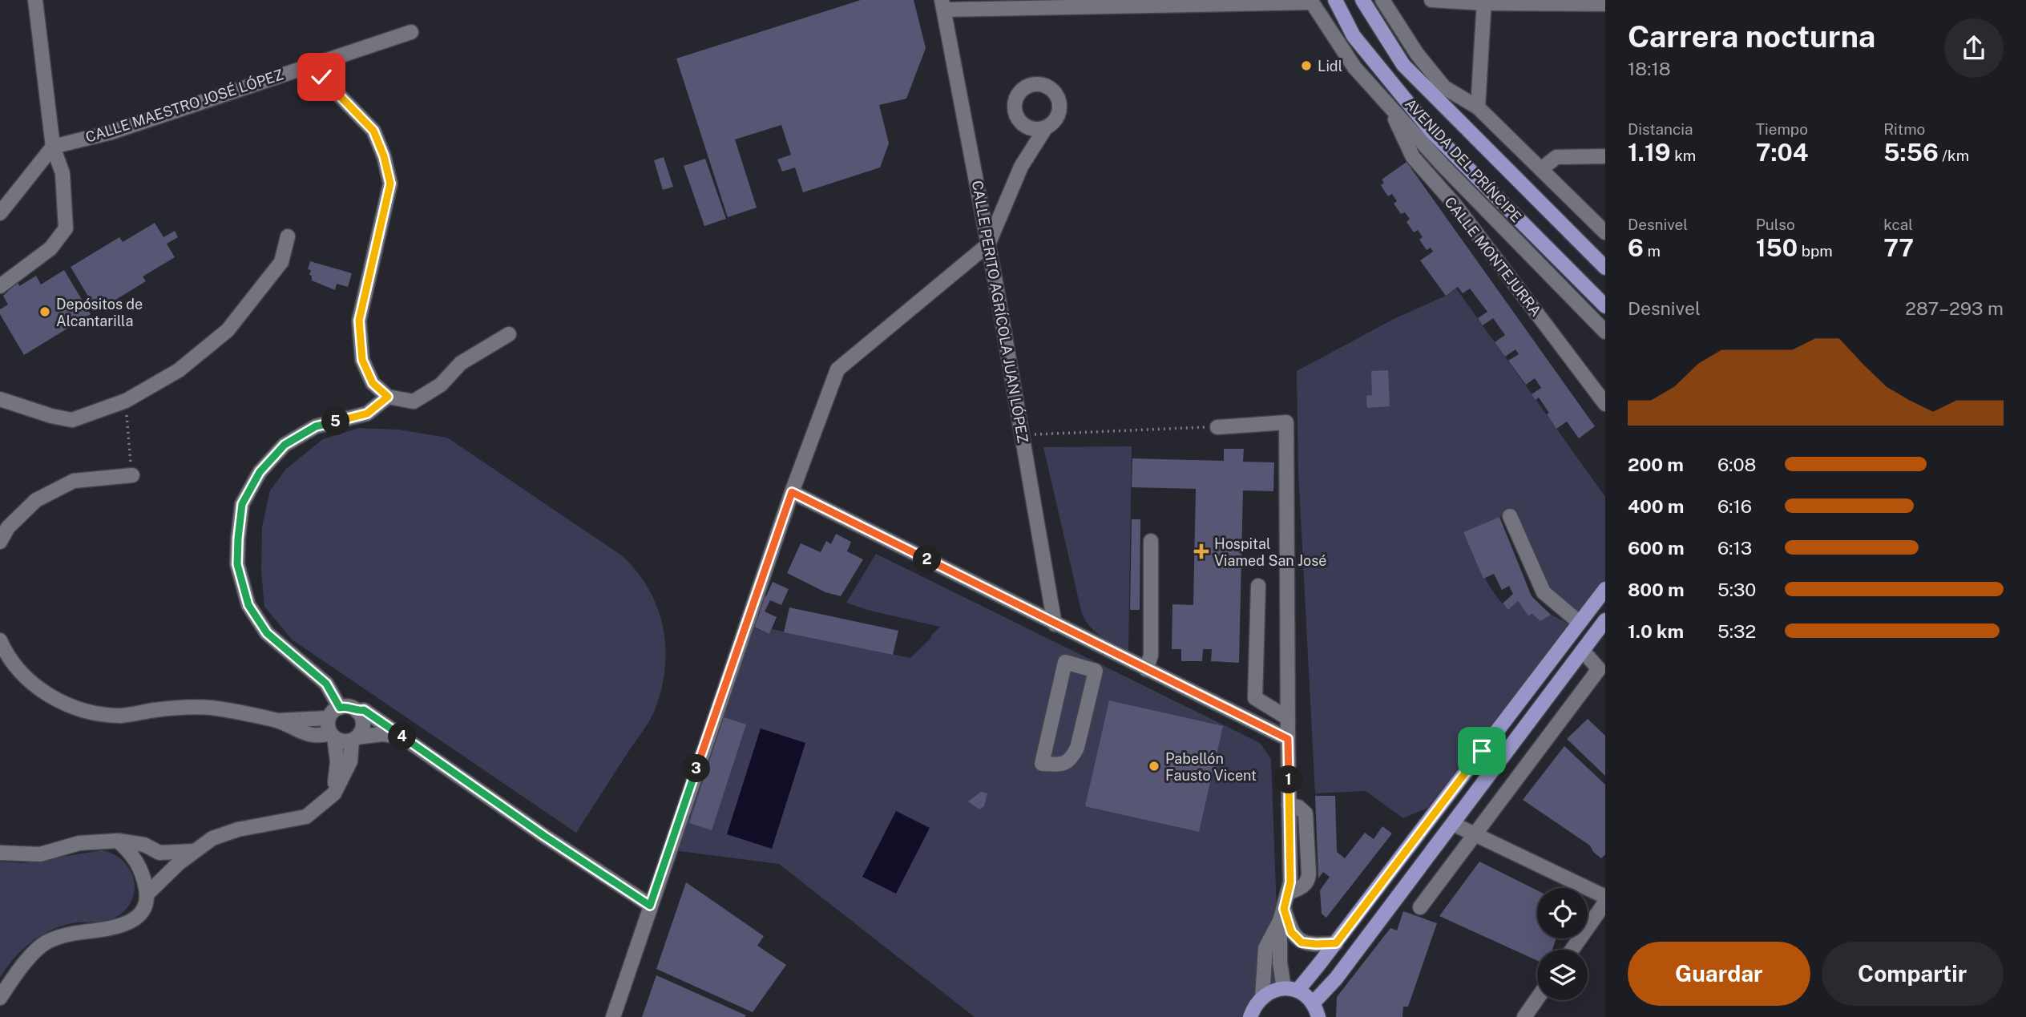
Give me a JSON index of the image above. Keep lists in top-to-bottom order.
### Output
{
  "streets": {
    "main road": ["AVENIDA DEL PRÍNCIPE"],
    "street": ["CALLE MAESTRO JOSÉ LÓPEZ", "CALLE MONTEJURRA", "CALLE PERITO AGRÍCOLA JUAN LÓPEZ"]
  },
  "crossings": [
    ["AVENIDA DEL PRÍNCIPE", "CALLE MONTEJURRA"]
  ],
  "places": {
    "other": ["Lidl", "Depósitos de Alcantarilla", "Pabellón Fausto Vicent"],
    "health": ["Hospital Viamed San José"]
  },
  "page": {
    "heading": ["Carrera nocturna", "18:18"],
    "stats": [
      ["Distancia", "1.19 km"],
      ["Tiempo", "7:04"],
      ["Ritmo", "5:56 /km"],
      ["Desnivel", "6 m"],
      ["Pulso", "150 bpm"],
      ["kcal", "77"]
    ],
    "chart": ["Desnivel", "287–293 m"],
    "pins": [
      "5",
      "2",
      "4",
      "3",
      "1"
    ],
    "list": [
      {
        "name": "200 m",
        "note": "6:08"
      },
      {
        "name": "400 m",
        "note": "6:16"
      },
      {
        "name": "600 m",
        "note": "6:13"
      },
      {
        "name": "800 m",
        "note": "5:30"
      },
      {
        "name": "1.0 km",
        "note": "5:32"
      }
    ],
    "buttons": ["Guardar", "Compartir"]
  }
}
